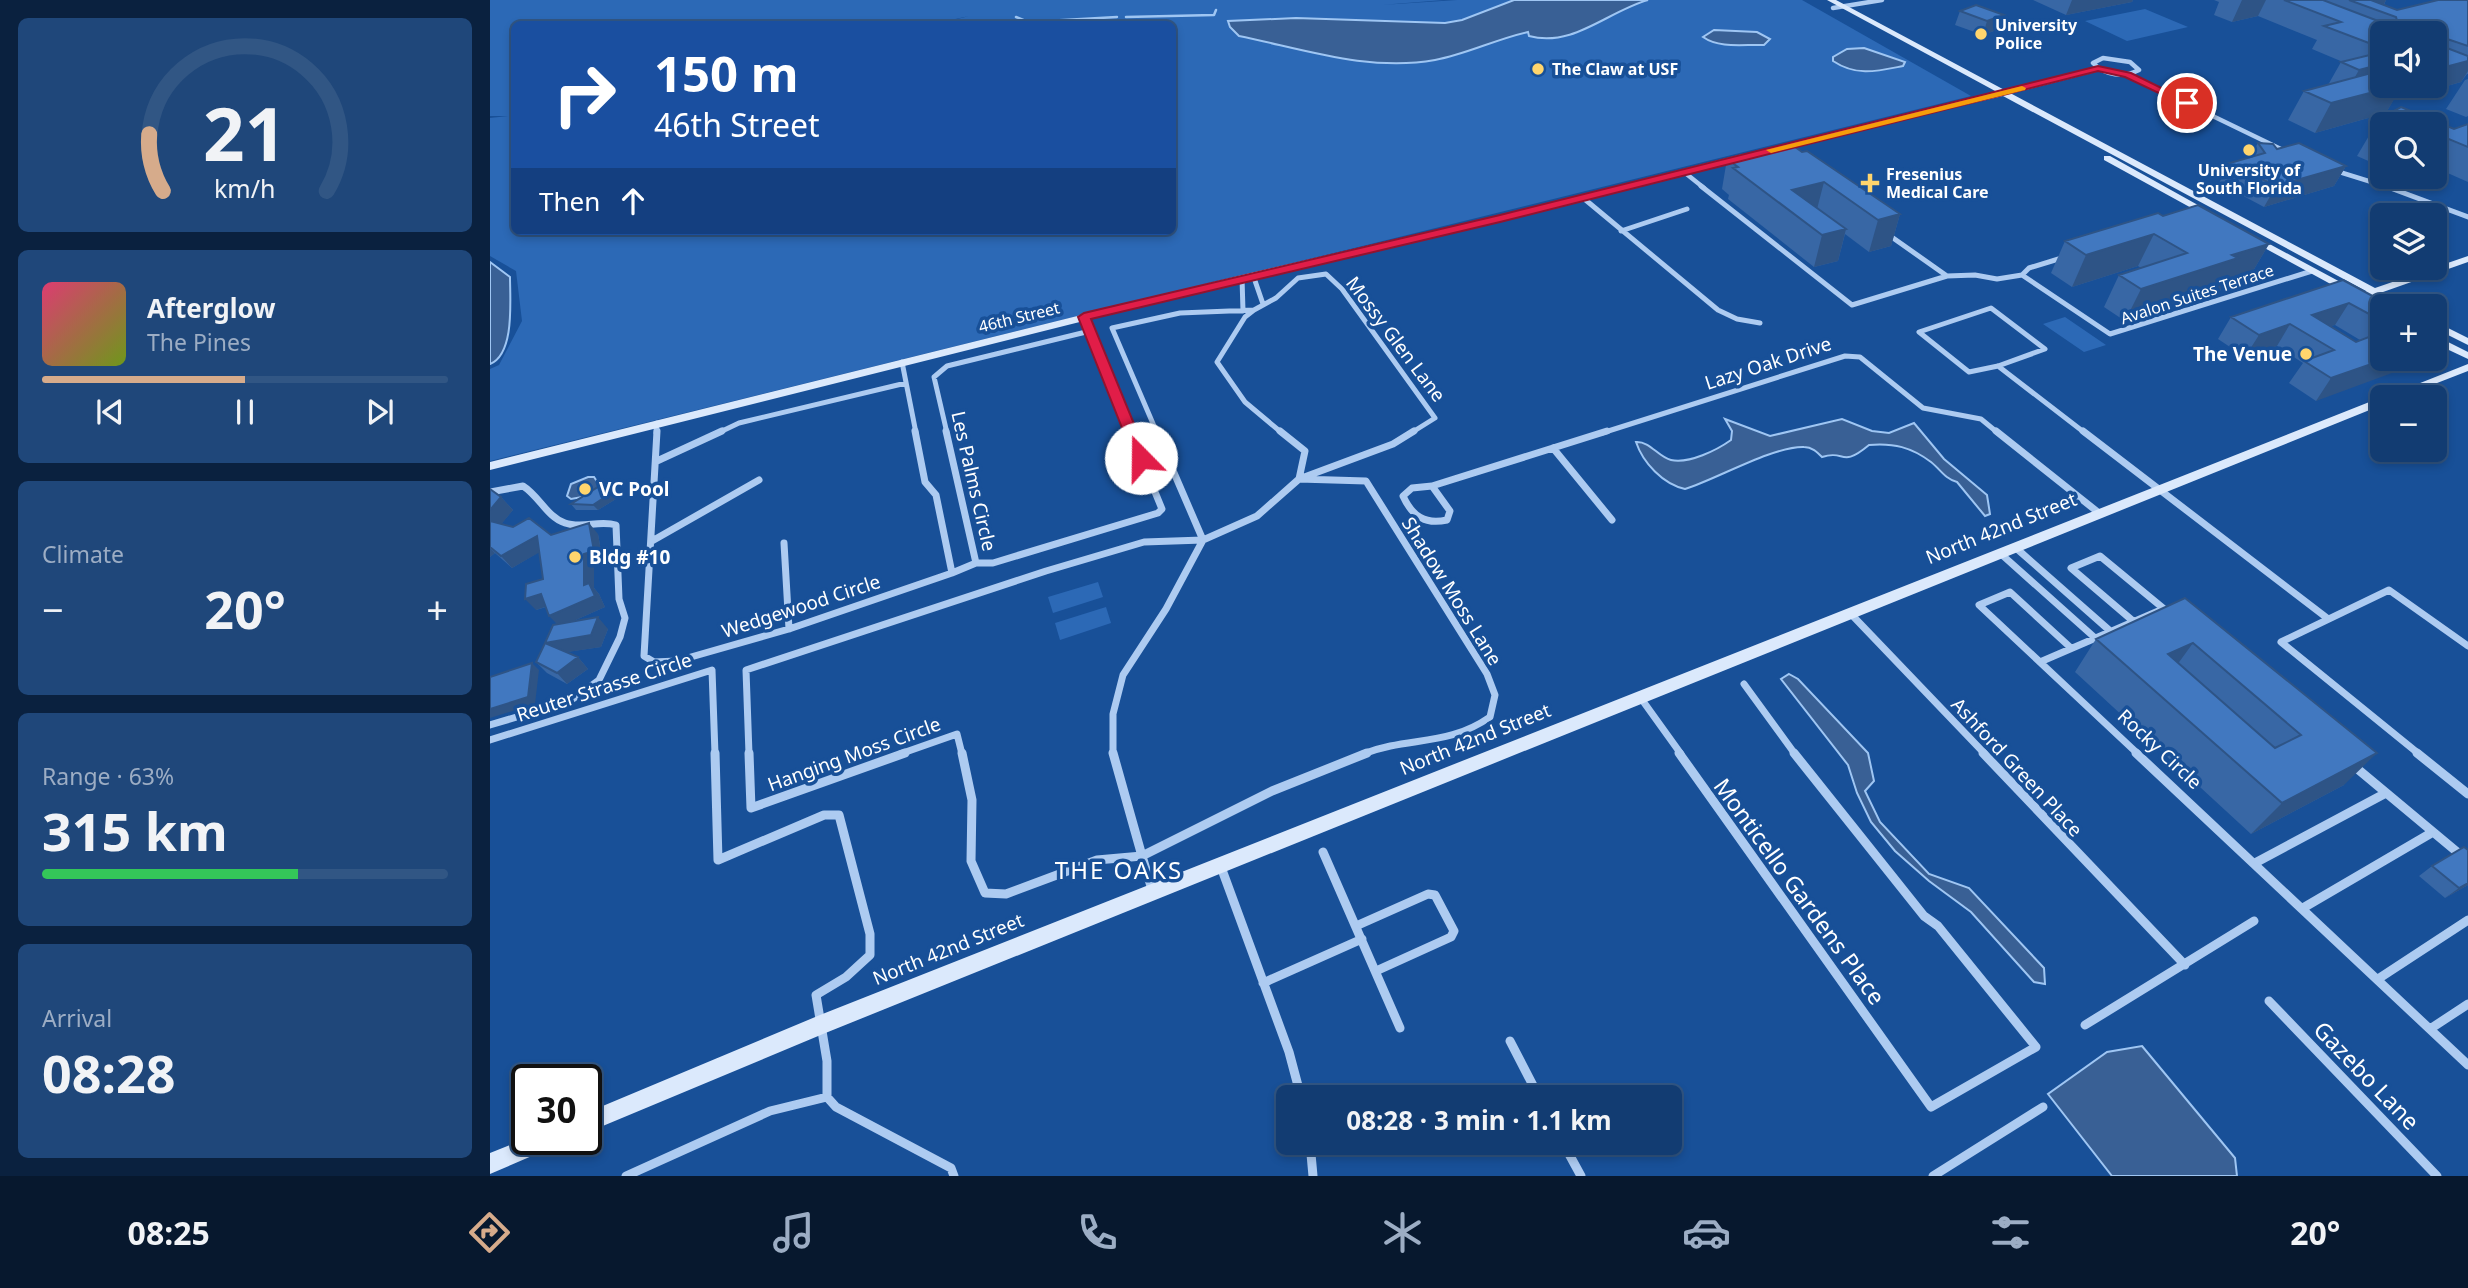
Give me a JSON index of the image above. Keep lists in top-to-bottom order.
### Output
{
  "streets": {
    "street": [
      "Avalon Suites Terrace",
      "46th Street",
      "Mossy Glen Lane",
      "Lazy Oak Drive",
      "Les Palms Circle",
      "North 42nd Street",
      "Shadow Moss Lane",
      "Wedgewood Circle",
      "Reuter Strasse Circle",
      "Rocky Circle",
      "Hanging Moss Circle",
      "Ashford Green Place",
      "Monticello Gardens Place",
      "Gazebo Lane"
    ]
  },
  "crossings": [
    ["46th Street", "Les Palms Circle"],
    ["46th Street", "Wedgewood Circle"],
    ["Mossy Glen Lane", "Shadow Moss Lane"],
    ["Mossy Glen Lane", "Hanging Moss Circle"],
    ["Lazy Oak Drive", "North 42nd Street"],
    ["Les Palms Circle", "Wedgewood Circle"],
    ["North 42nd Street", "Reuter Strasse Circle"],
    ["North 42nd Street", "Ashford Green Place"],
    ["North 42nd Street", "Monticello Gardens Place"],
    ["Shadow Moss Lane", "Hanging Moss Circle"]
  ],
  "districts": ["THE OAKS"],
  "places": {
    "other": [
      "University Police",
      "The Claw at USF",
      "University of South Florida",
      "The Venue",
      "VC Pool",
      "Bldg #10"
    ],
    "health": ["Fresenius Medical Care"]
  },
  "page": {
    "map_buttons": ["+", "−"],
    "turn": ["150 m", "46th Street"],
    "then": "Then",
    "song": ["Afterglow", "The Pines"],
    "tile": [
      "Climate",
      ["Range · 63%", "315 km"],
      ["Arrival", "08:28"]
    ],
    "heat": ["−", "20°", "+"],
    "limit": "30",
    "trip": "08:28 · 3 min · 1.1 km",
    "tabs": ["08:25", "20°"],
    "gauge": ["21", "km/h"]
  }
}
